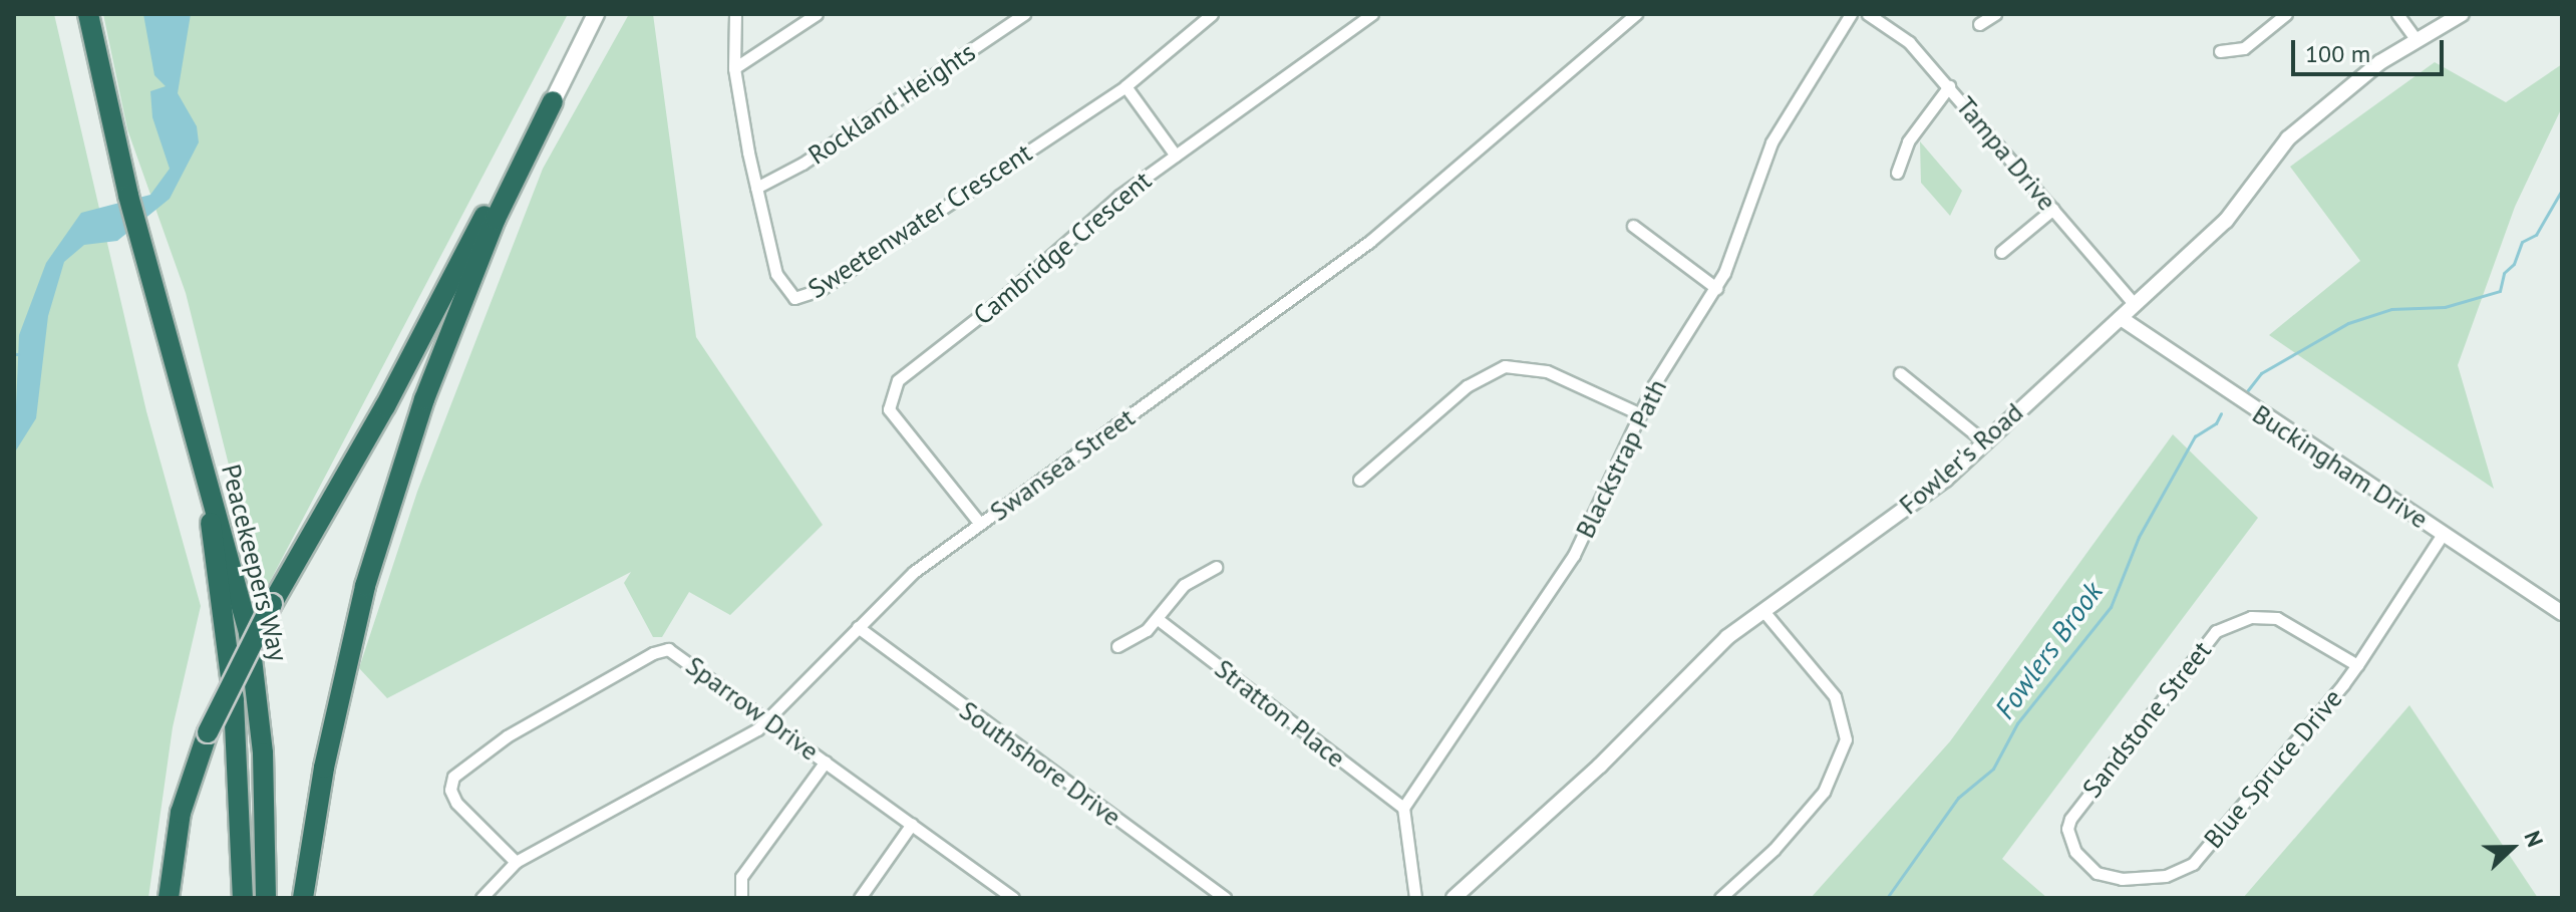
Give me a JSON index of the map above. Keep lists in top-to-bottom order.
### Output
{
  "streets": {
    "highway": ["Peacekeepers Way"],
    "street": [
      "Rockland Heights",
      "Tampa Drive",
      "Sweetenwater Crescent",
      "Cambridge Crescent",
      "Blackstrap Path",
      "Fowler's Road",
      "Swansea Street",
      "Buckingham Drive",
      "Sparrow Drive",
      "Stratton Place",
      "Sandstone Street",
      "Southshore Drive",
      "Blue Spruce Drive"
    ]
  },
  "crossings": [
    ["Rockland Heights", "Sweetenwater Crescent"],
    ["Tampa Drive", "Fowler's Road"],
    ["Cambridge Crescent", "Swansea Street"],
    ["Blackstrap Path", "Stratton Place"],
    ["Fowler's Road", "Buckingham Drive"],
    ["Swansea Street", "Sparrow Drive"],
    ["Swansea Street", "Southshore Drive"],
    ["Buckingham Drive", "Blue Spruce Drive"],
    ["Sandstone Street", "Blue Spruce Drive"]
  ],
  "water": ["Fowlers Brook"],
  "scale_bar": "100 m",
  "north": "right"
}
